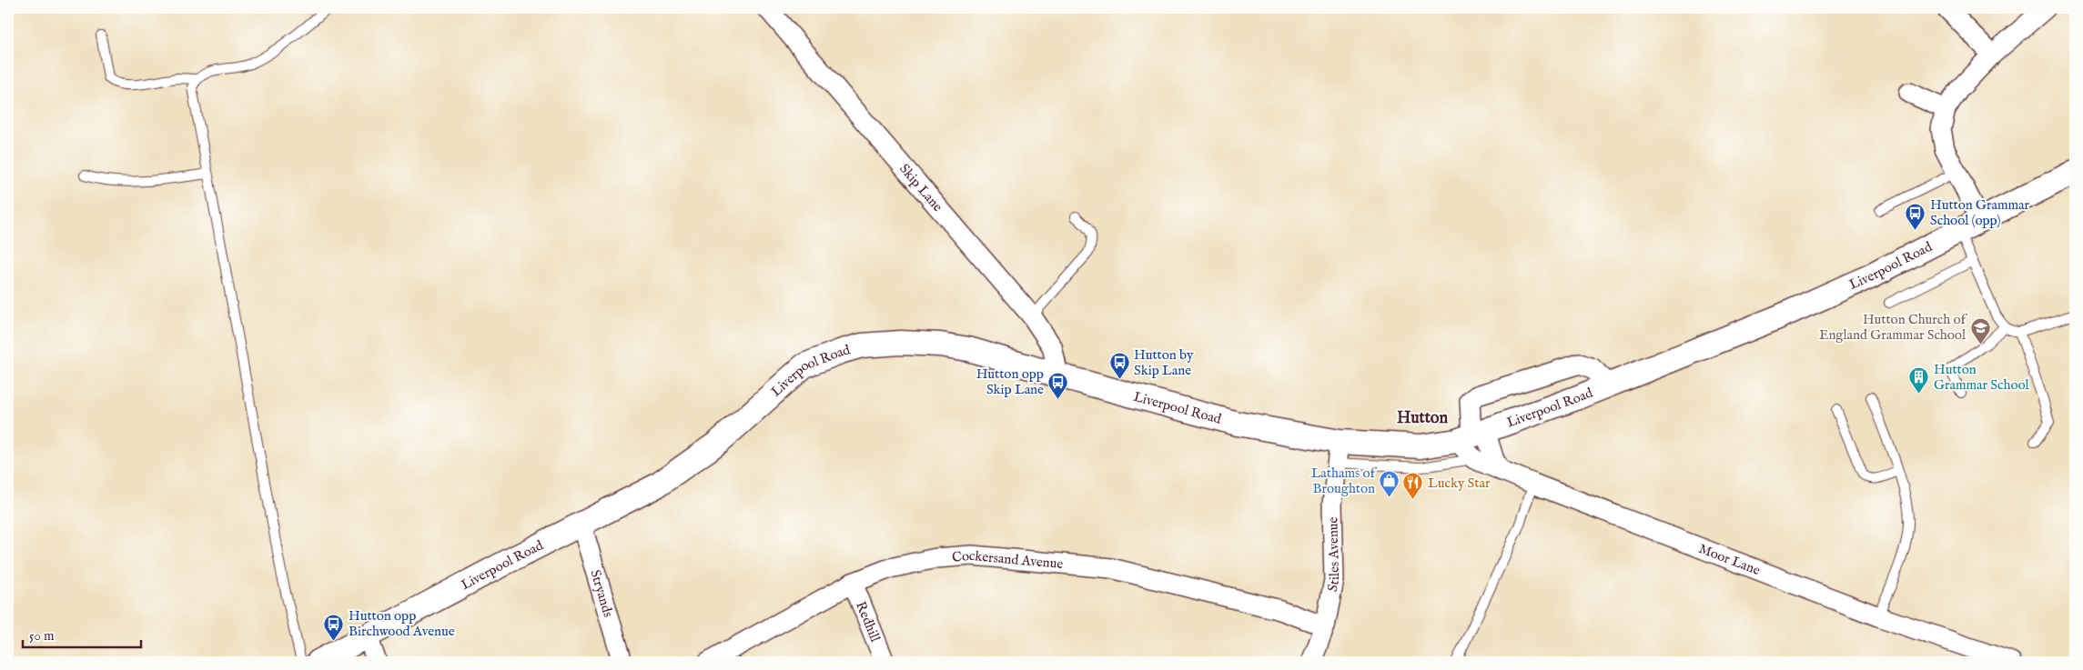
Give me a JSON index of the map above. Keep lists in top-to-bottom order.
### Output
{
  "streets": {
    "street": [
      "Skip Lane",
      "Liverpool Road",
      "Stiles Avenue",
      "Moor Lane",
      "Cockersand Avenue",
      "Stryands",
      "Redhill"
    ]
  },
  "crossings": [
    ["Skip Lane", "Liverpool Road"],
    ["Liverpool Road", "Stiles Avenue"],
    ["Liverpool Road", "Moor Lane"],
    ["Liverpool Road", "Stryands"],
    ["Stiles Avenue", "Cockersand Avenue"],
    ["Cockersand Avenue", "Redhill"]
  ],
  "districts": ["Hutton"],
  "places": {
    "bus stop": [
      "Hutton Grammar School (opp)",
      "Hutton by Skip Lane",
      "Hutton opp Skip Lane",
      "Hutton opp Birchwood Avenue"
    ],
    "school or university": ["Hutton Church of England Grammar School"],
    "building": ["Hutton Grammar School"],
    "shop": ["Lathams of Broughton"],
    "restaurant": ["Lucky Star"]
  },
  "scale_bar": "50 m"
}
